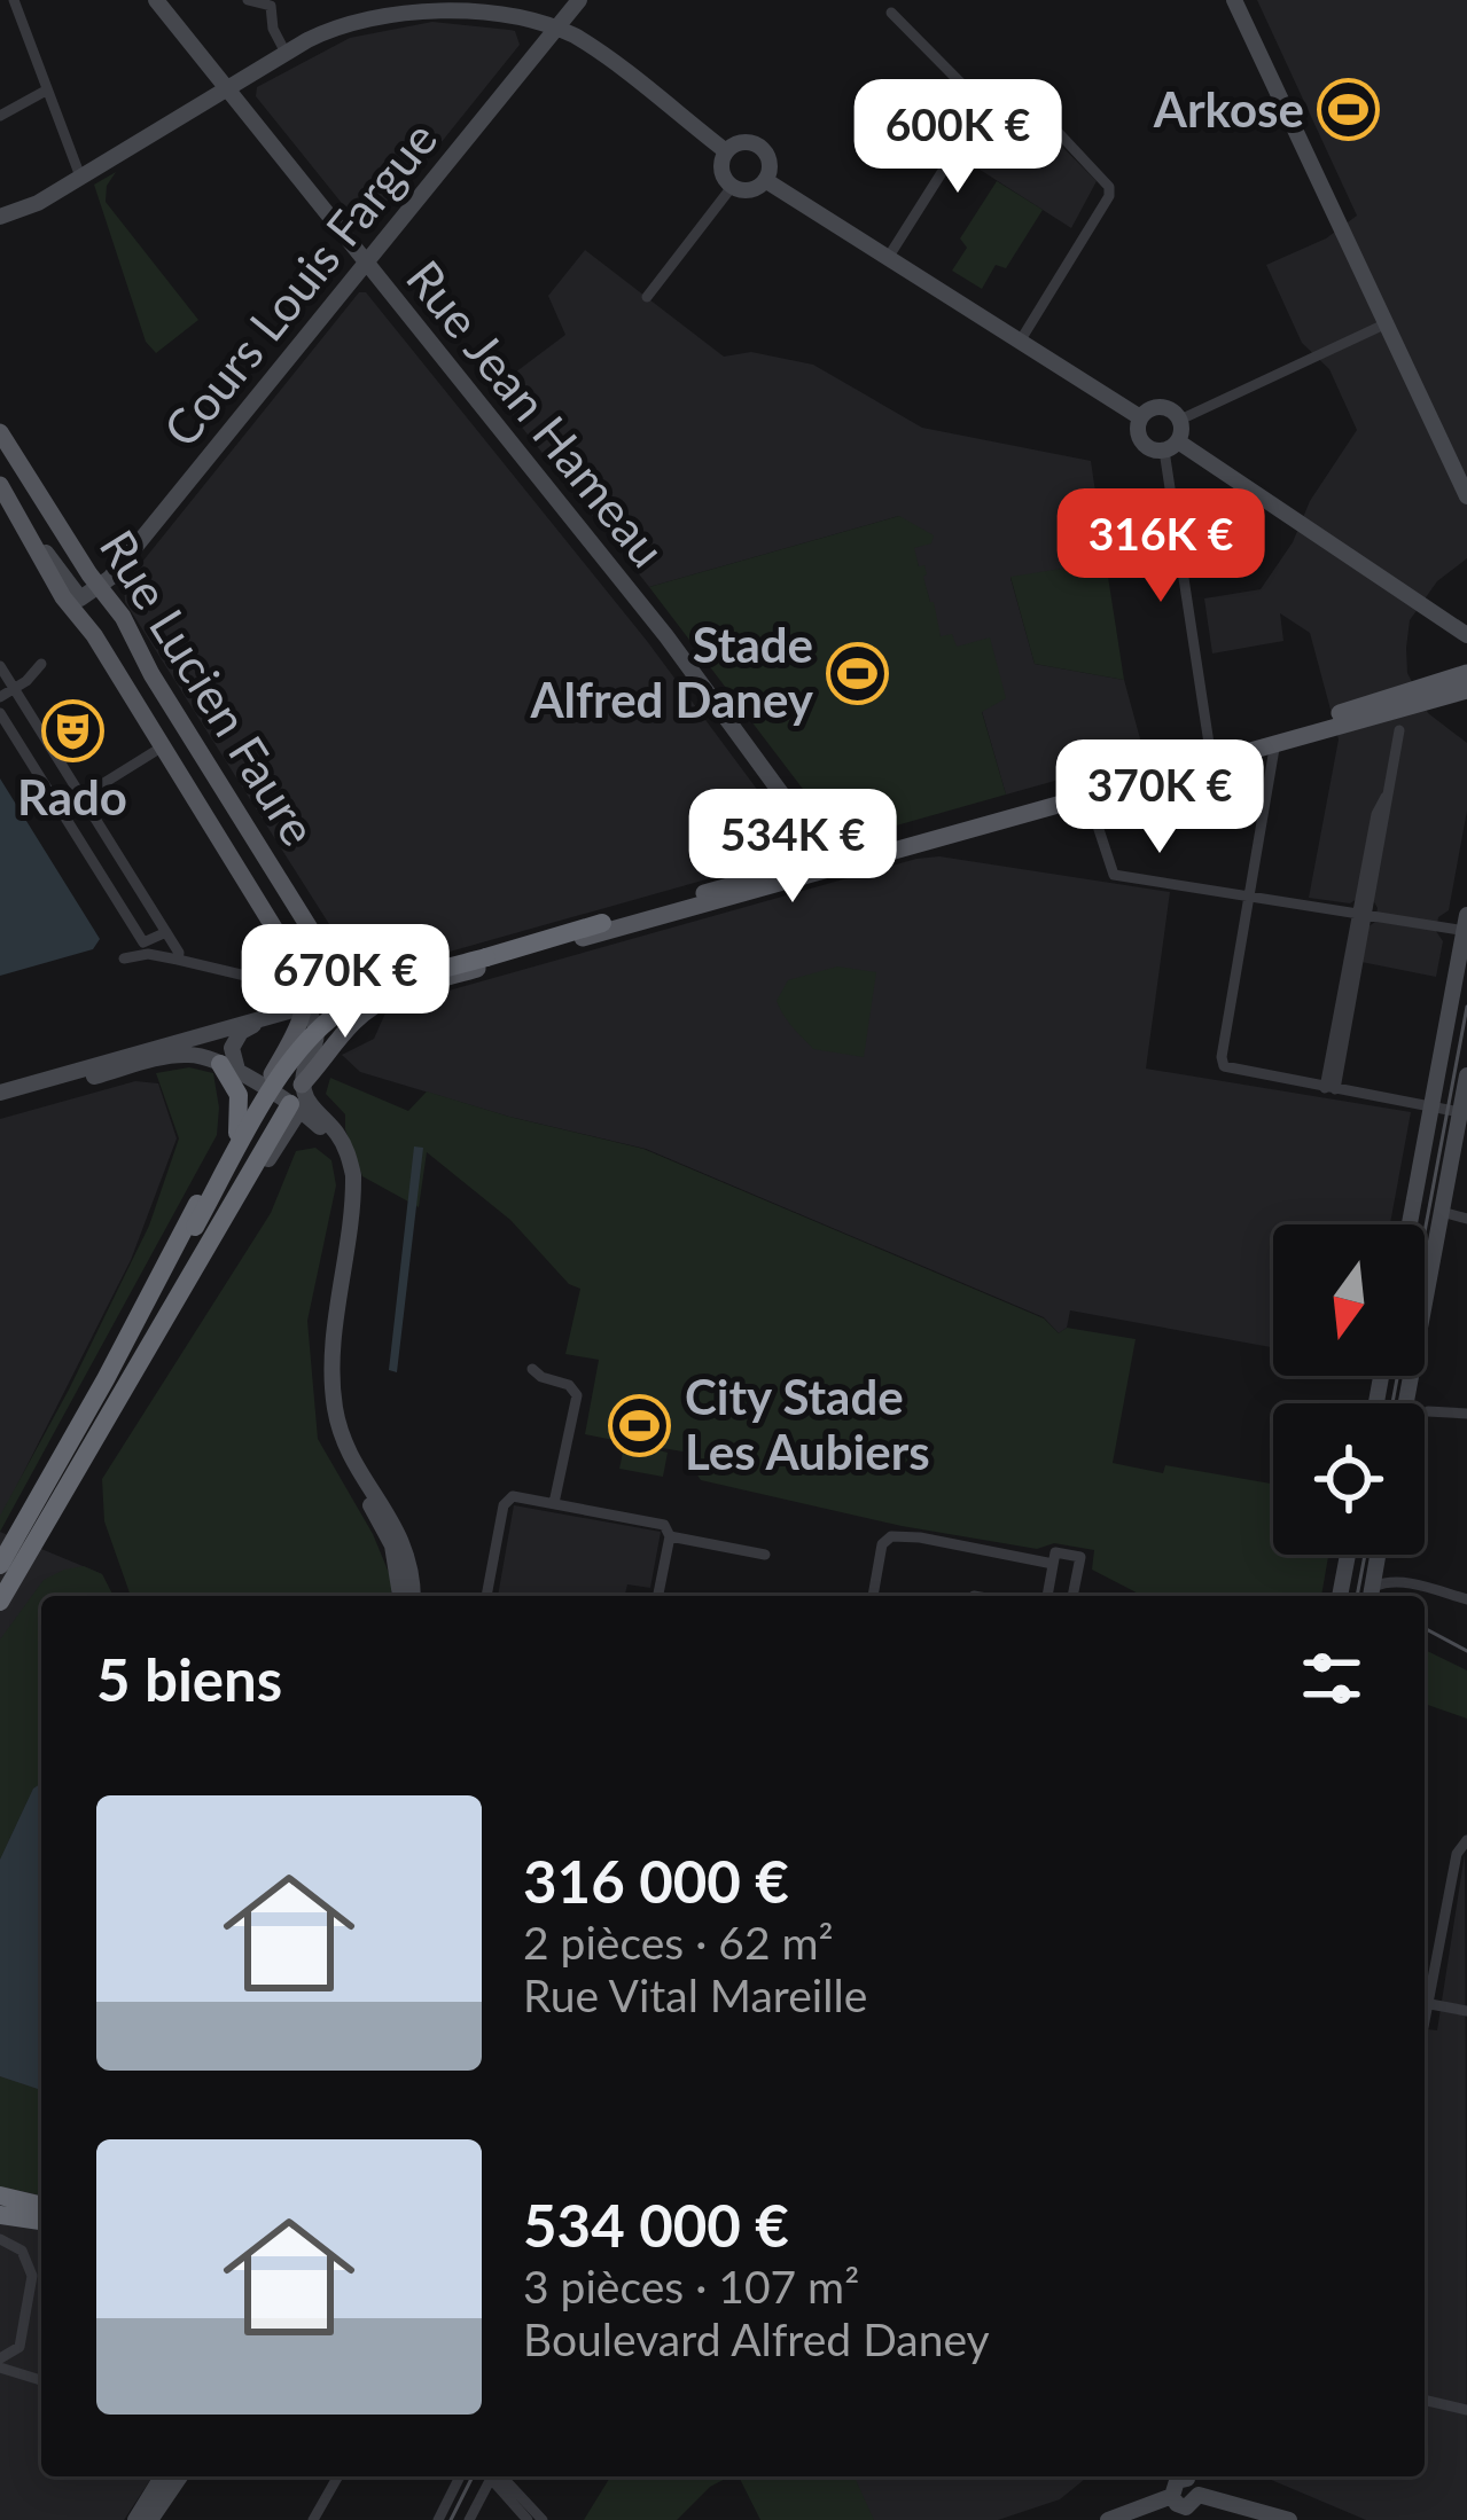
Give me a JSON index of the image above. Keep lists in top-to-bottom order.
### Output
{
  "streets": {
    "main road": ["Rue Lucien Faure"],
    "street": ["Cours Louis Fargue", "Rue Jean Hameau"]
  },
  "crossings": [
    ["Cours Louis Fargue", "Rue Jean Hameau"],
    ["Cours Louis Fargue", "Rue Lucien Faure"]
  ],
  "places": {
    "sports": ["Arkose", "Stade Alfred Daney", "City Stade Les Aubiers"],
    "theatre": ["Rado"]
  },
  "north": "bottom",
  "page": {
    "price": [
      "600K €",
      "316K €",
      "370K €",
      "534K €",
      "670K €"
    ],
    "heading": "5 biens",
    "list": [
      {
        "name": "316 000 €",
        "note": "2 pièces · 62 m² · Rue Vital Mareille"
      },
      {
        "name": "534 000 €",
        "note": "3 pièces · 107 m² · Boulevard Alfred Daney"
      }
    ]
  }
}
